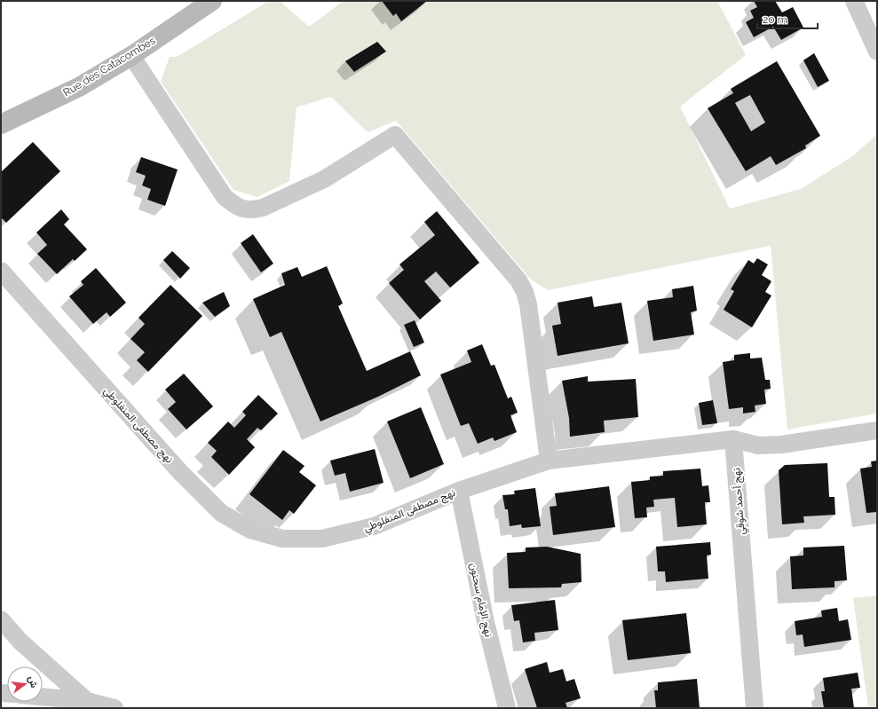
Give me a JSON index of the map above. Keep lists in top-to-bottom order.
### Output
{
  "streets": {
    "main road": ["Rue des Catacombes"],
    "street": ["نهج مصطفى المنفلوطي", "نهج أحمد شوقي", "نهج الإمام سحنون"]
  },
  "crossings": [
    ["نهج مصطفى المنفلوطي", "نهج أحمد شوقي"],
    ["نهج مصطفى المنفلوطي", "نهج الإمام سحنون"]
  ],
  "scale_bar": "20 m",
  "north": "right"
}
